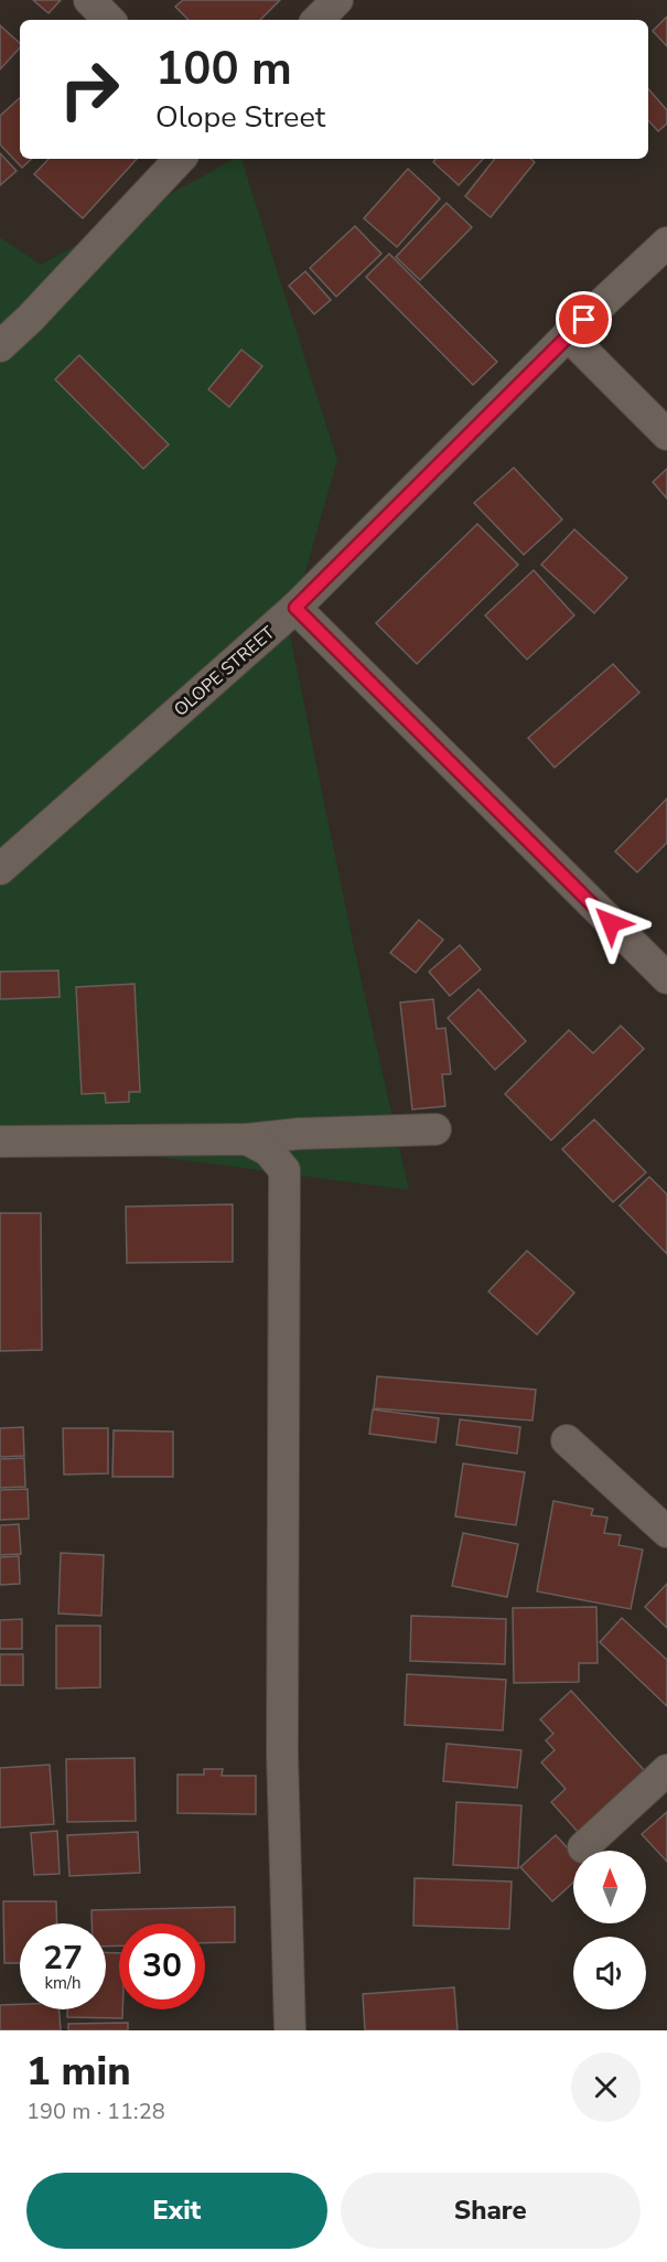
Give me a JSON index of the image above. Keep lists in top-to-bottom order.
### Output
{
  "streets": {
    "street": ["OLOPE STREET"]
  },
  "north": "top",
  "page": {
    "turn": ["100 m", "Olope Street"],
    "speed": "27 km/h",
    "limit": "30",
    "heading": ["1 min", "190 m · 11:28"],
    "buttons": ["Exit", "Share"]
  }
}
